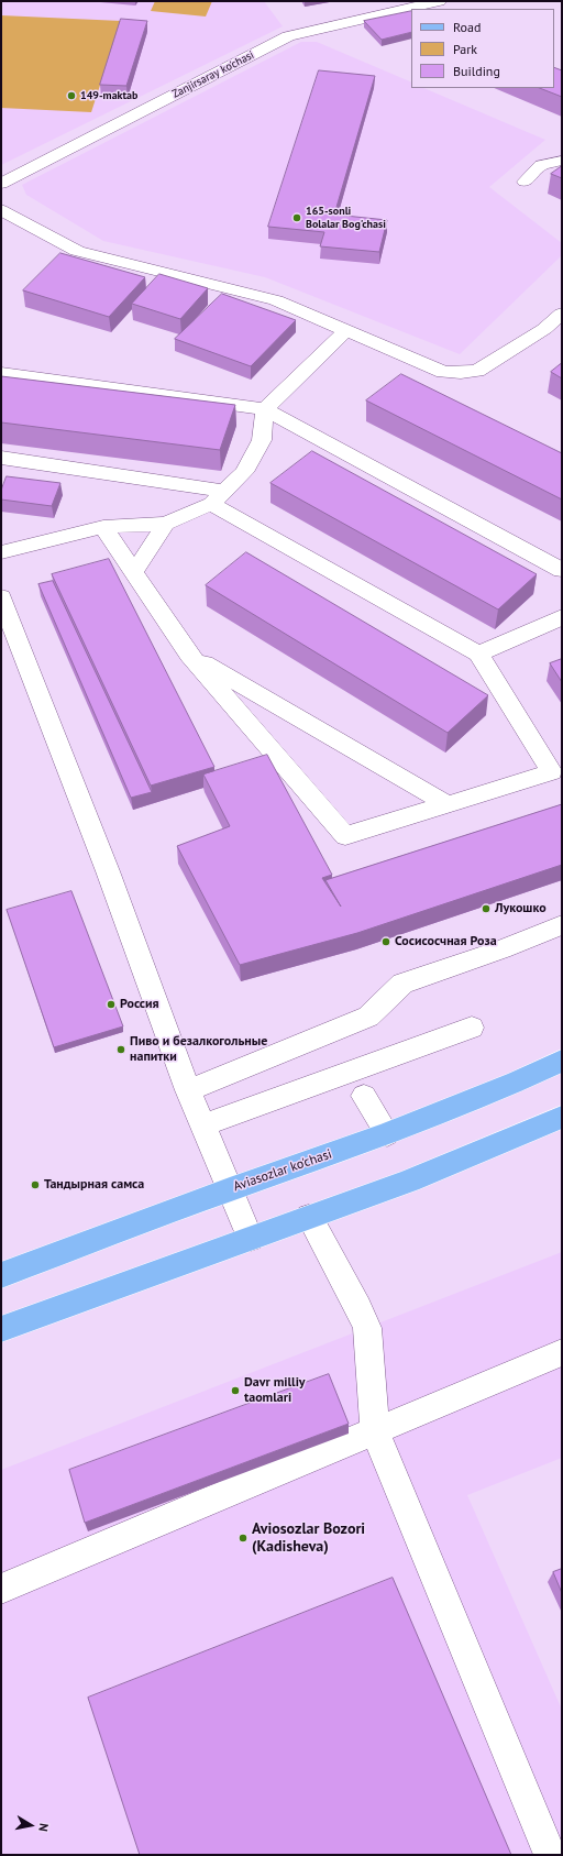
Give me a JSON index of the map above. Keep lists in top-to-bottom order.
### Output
{
  "streets": {
    "main road": ["Aviasozlar ko'chasi"],
    "street": ["Zanjirsaray ko'chasi"]
  },
  "places": [
    "149-maktab",
    "165-sonli Bolalar Bog'chasi",
    "Лукошко",
    "Сосисосчная Роза",
    "Россия",
    "Пиво и безалкогольные напитки",
    "Тандырная самса",
    "Davr milliy taomlari",
    "Aviosozlar Bozori (Kadisheva)"
  ],
  "legend": ["Road", "Park", "Building"],
  "north": "right"
}
